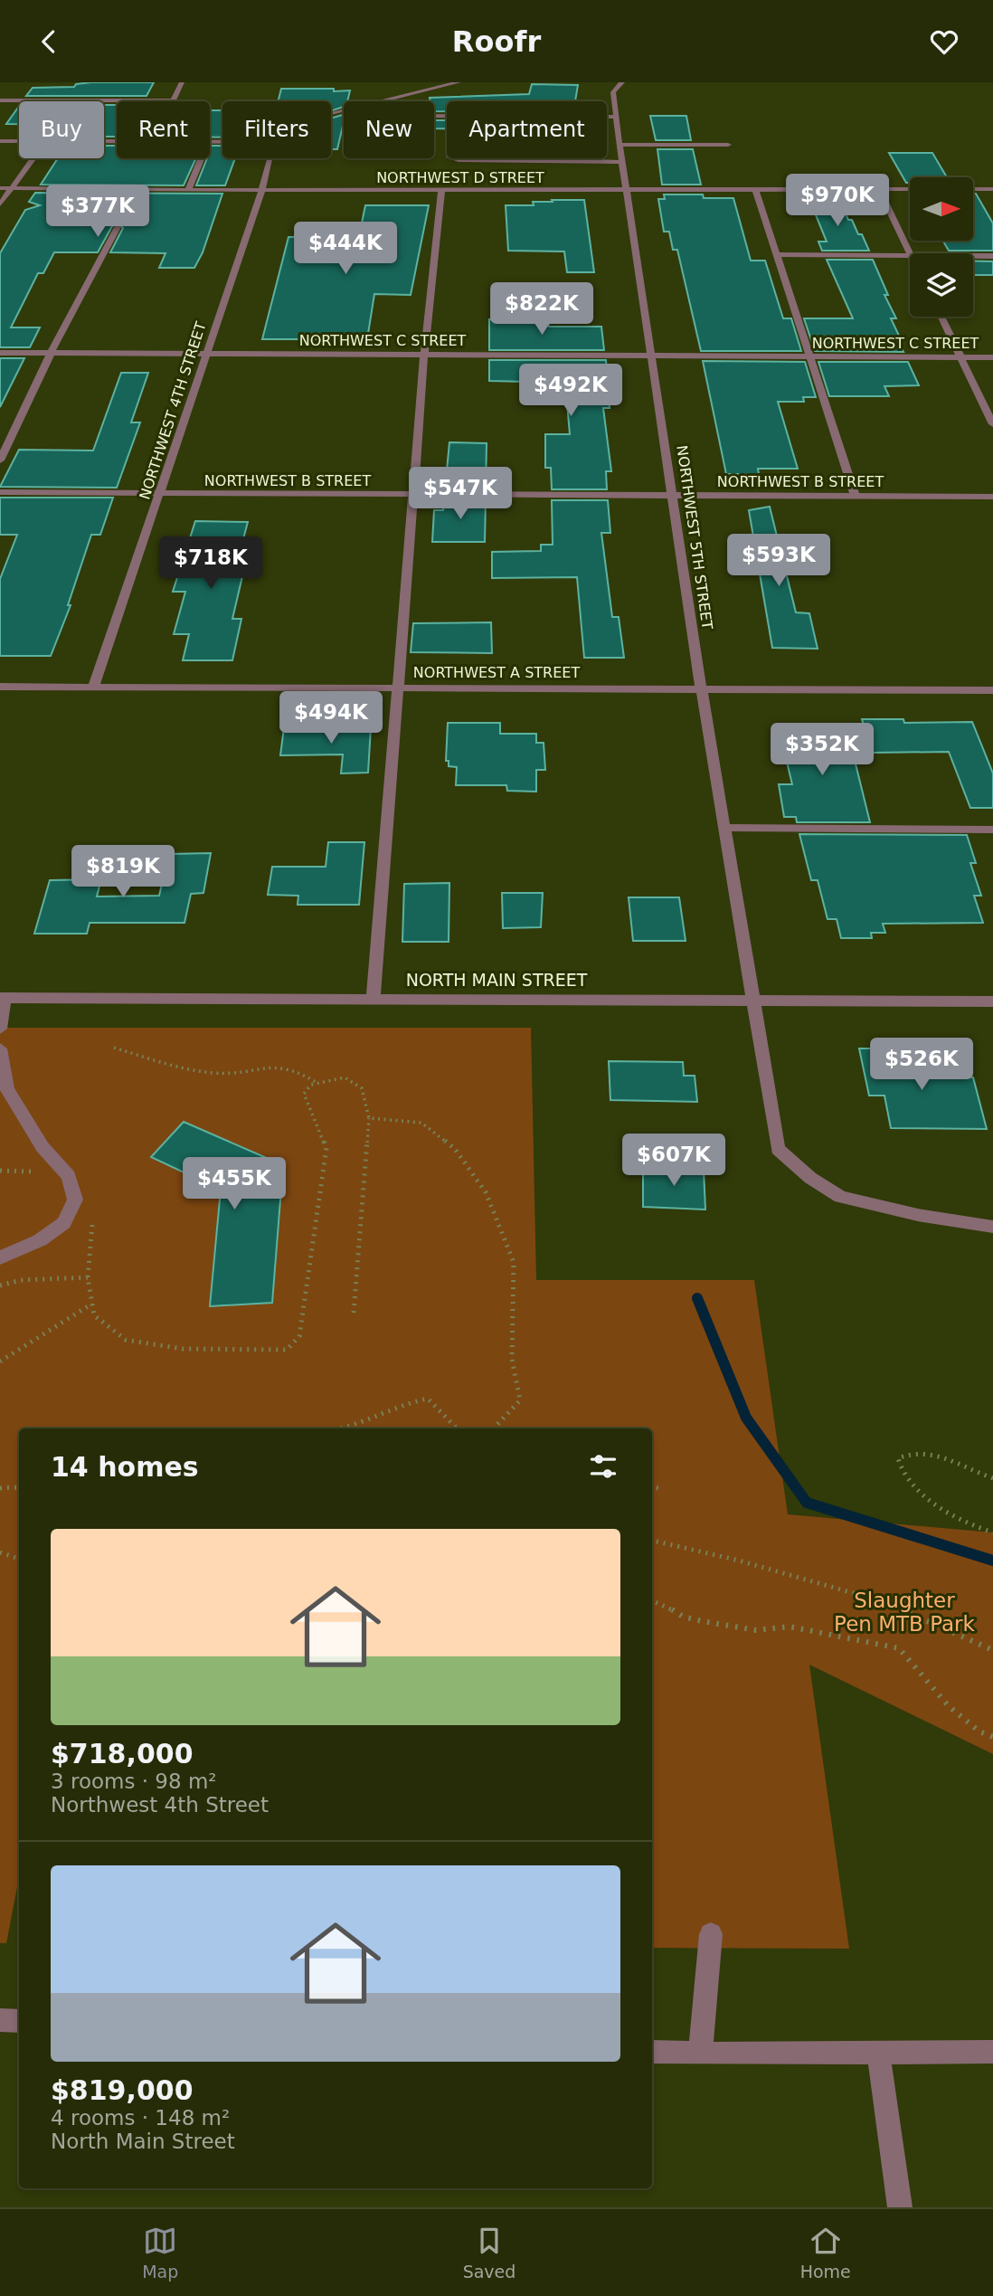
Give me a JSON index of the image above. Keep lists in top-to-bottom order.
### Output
{
  "streets": {
    "street": [
      "NORTHWEST D STREET",
      "NORTHWEST C STREET",
      "NORTHWEST 4TH STREET",
      "NORTHWEST B STREET",
      "NORTHWEST 5TH STREET",
      "NORTHWEST A STREET",
      "NORTH MAIN STREET"
    ]
  },
  "crossings": [
    ["NORTHWEST D STREET", "NORTHWEST 4TH STREET"],
    ["NORTHWEST D STREET", "NORTHWEST 5TH STREET"],
    ["NORTHWEST C STREET", "NORTHWEST 4TH STREET"],
    ["NORTHWEST C STREET", "NORTHWEST 5TH STREET"],
    ["NORTHWEST 4TH STREET", "NORTHWEST B STREET"],
    ["NORTHWEST 4TH STREET", "NORTHWEST A STREET"],
    ["NORTHWEST B STREET", "NORTHWEST 5TH STREET"],
    ["NORTHWEST 5TH STREET", "NORTHWEST A STREET"],
    ["NORTHWEST 5TH STREET", "NORTH MAIN STREET"]
  ],
  "parks": ["Slaughter Pen MTB Park"],
  "north": "right",
  "page": {
    "header": "Roofr",
    "chip": [
      "Buy",
      "Rent",
      "Filters",
      "New",
      "Apartment"
    ],
    "price": [
      "$970K",
      "$377K",
      "$444K",
      "$822K",
      "$492K",
      "$547K",
      "$593K",
      "$718K",
      "$494K",
      "$352K",
      "$819K",
      "$526K",
      "$607K",
      "$455K"
    ],
    "heading": "14 homes",
    "list": [
      {
        "name": "$718,000",
        "note": "3 rooms · 98 m² · Northwest 4th Street"
      },
      {
        "name": "$819,000",
        "note": "4 rooms · 148 m² · North Main Street"
      }
    ],
    "tabs": ["Map", "Saved", "Home"]
  }
}
